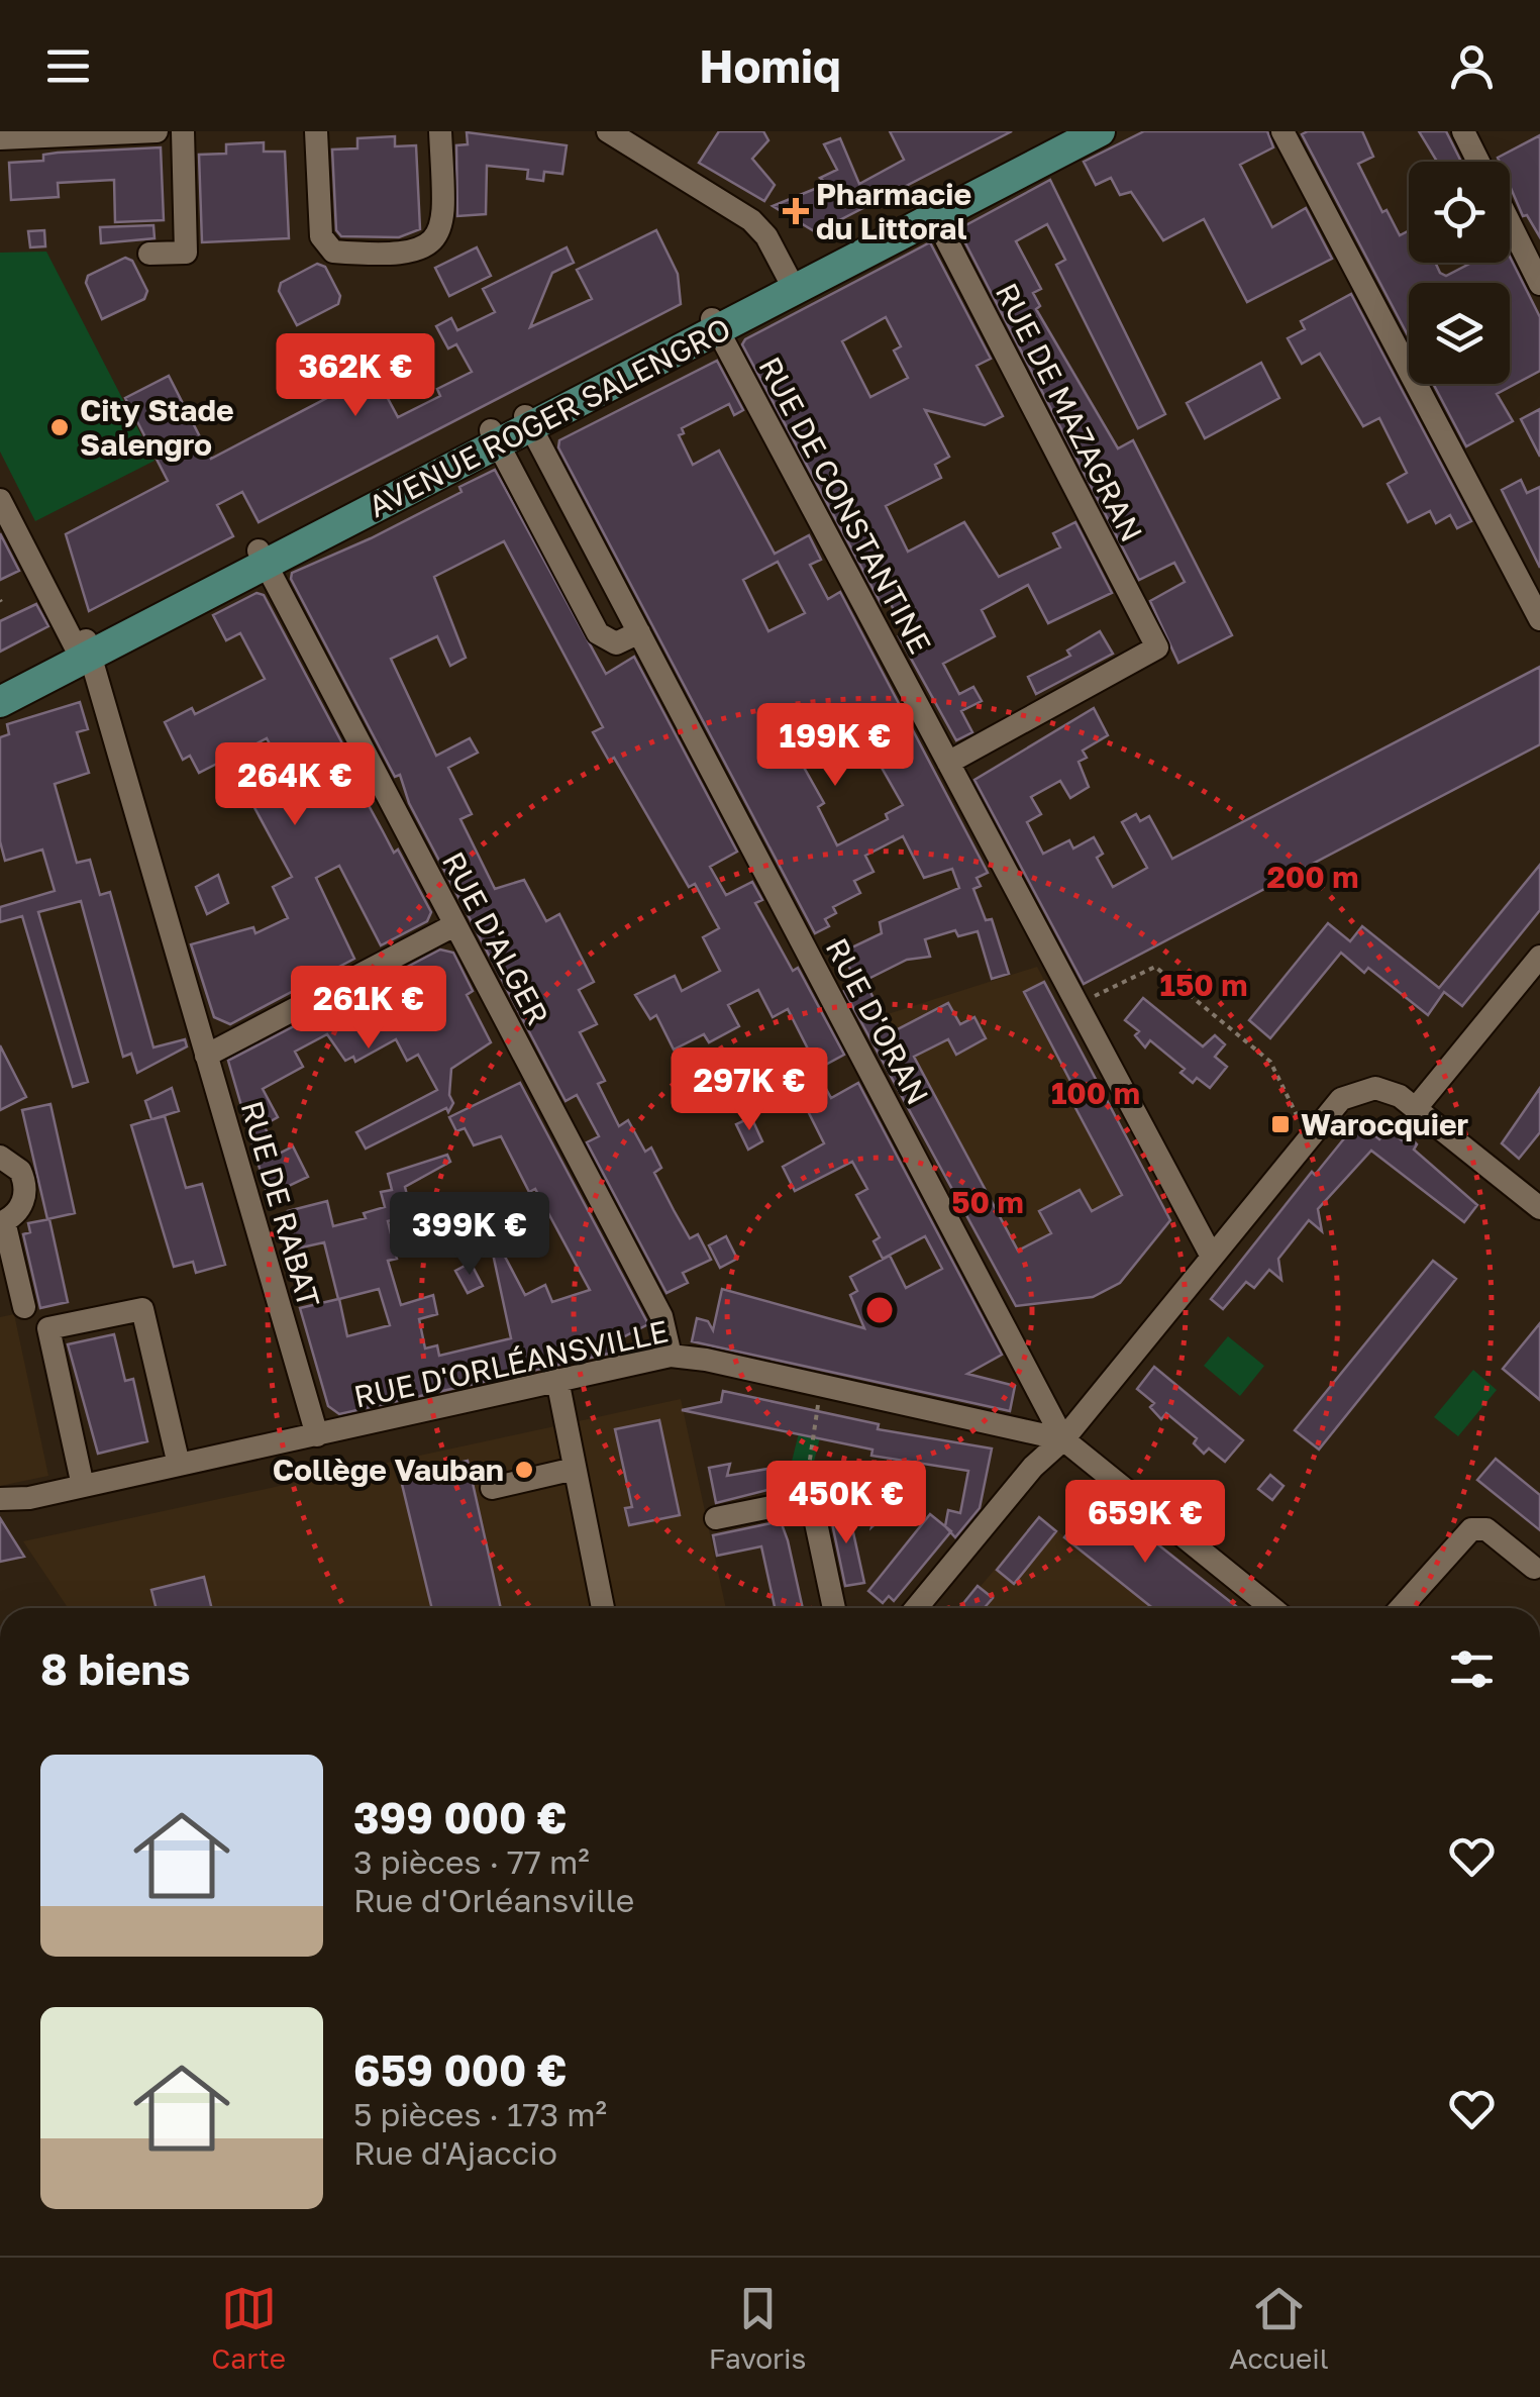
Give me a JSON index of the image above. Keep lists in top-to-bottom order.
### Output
{
  "streets": {
    "main road": ["AVENUE ROGER SALENGRO"],
    "street": [
      "RUE DE MAZAGRAN",
      "RUE DE CONSTANTINE",
      "RUE D'ALGER",
      "RUE D'ORAN",
      "RUE DE RABAT",
      "RUE D'ORLÉANSVILLE"
    ]
  },
  "crossings": [
    ["RUE DE MAZAGRAN", "AVENUE ROGER SALENGRO"],
    ["RUE DE MAZAGRAN", "RUE DE CONSTANTINE"],
    ["AVENUE ROGER SALENGRO", "RUE DE CONSTANTINE"],
    ["AVENUE ROGER SALENGRO", "RUE D'ALGER"],
    ["AVENUE ROGER SALENGRO", "RUE D'ORAN"],
    ["AVENUE ROGER SALENGRO", "RUE DE RABAT"],
    ["RUE D'ALGER", "RUE D'ORLÉANSVILLE"],
    ["RUE D'ORAN", "RUE D'ORLÉANSVILLE"],
    ["RUE DE RABAT", "RUE D'ORLÉANSVILLE"]
  ],
  "places": {
    "health": ["Pharmacie du Littoral"],
    "other": ["City Stade Salengro", "Collège Vauban"],
    "transit": ["Warocquier"]
  },
  "page": {
    "header": "Homiq",
    "price": [
      "362K €",
      "199K €",
      "264K €",
      "261K €",
      "297K €",
      "399K €",
      "450K €",
      "659K €"
    ],
    "heading": "8 biens",
    "list": [
      {
        "name": "399 000 €",
        "note": "3 pièces · 77 m² · Rue d'Orléansville"
      },
      {
        "name": "659 000 €",
        "note": "5 pièces · 173 m² · Rue d'Ajaccio"
      }
    ],
    "tabs": ["Carte", "Favoris", "Accueil"]
  },
  "rings": [
    "200 m",
    "150 m",
    "100 m",
    "50 m"
  ]
}
